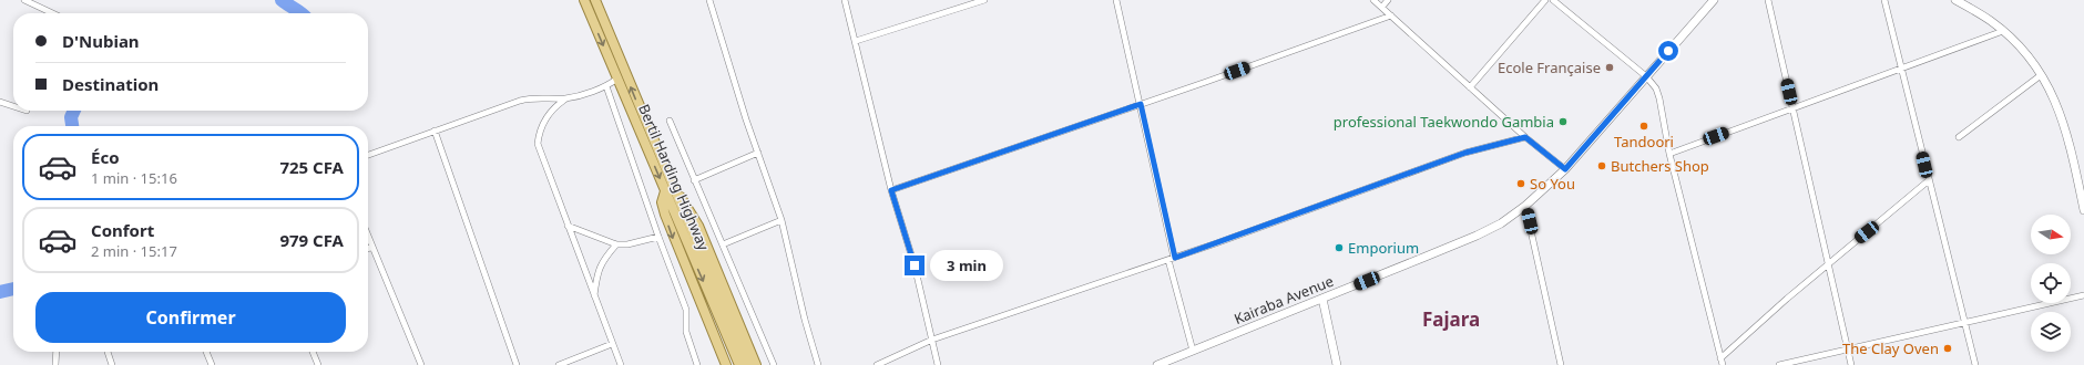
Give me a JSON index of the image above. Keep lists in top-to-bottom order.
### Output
{
  "streets": {
    "main road": ["Bertil Harding Highway"],
    "street": ["Kairaba Avenue"]
  },
  "districts": ["Fajara"],
  "places": [
    "Ecole Française",
    "professional Taekwondo Gambia",
    "Tandoori",
    "Butchers Shop",
    "So You",
    "Emporium",
    "The Clay Oven"
  ],
  "north": "right",
  "page": {
    "banner": ["D'Nubian", "Destination"],
    "list": [
      {
        "name": "Éco",
        "note": "1 min · 15:16",
        "value": "725 CFA"
      },
      {
        "name": "Confort",
        "note": "2 min · 15:17",
        "value": "979 CFA"
      }
    ],
    "bubble": "3 min",
    "buttons": "Confirmer"
  }
}
